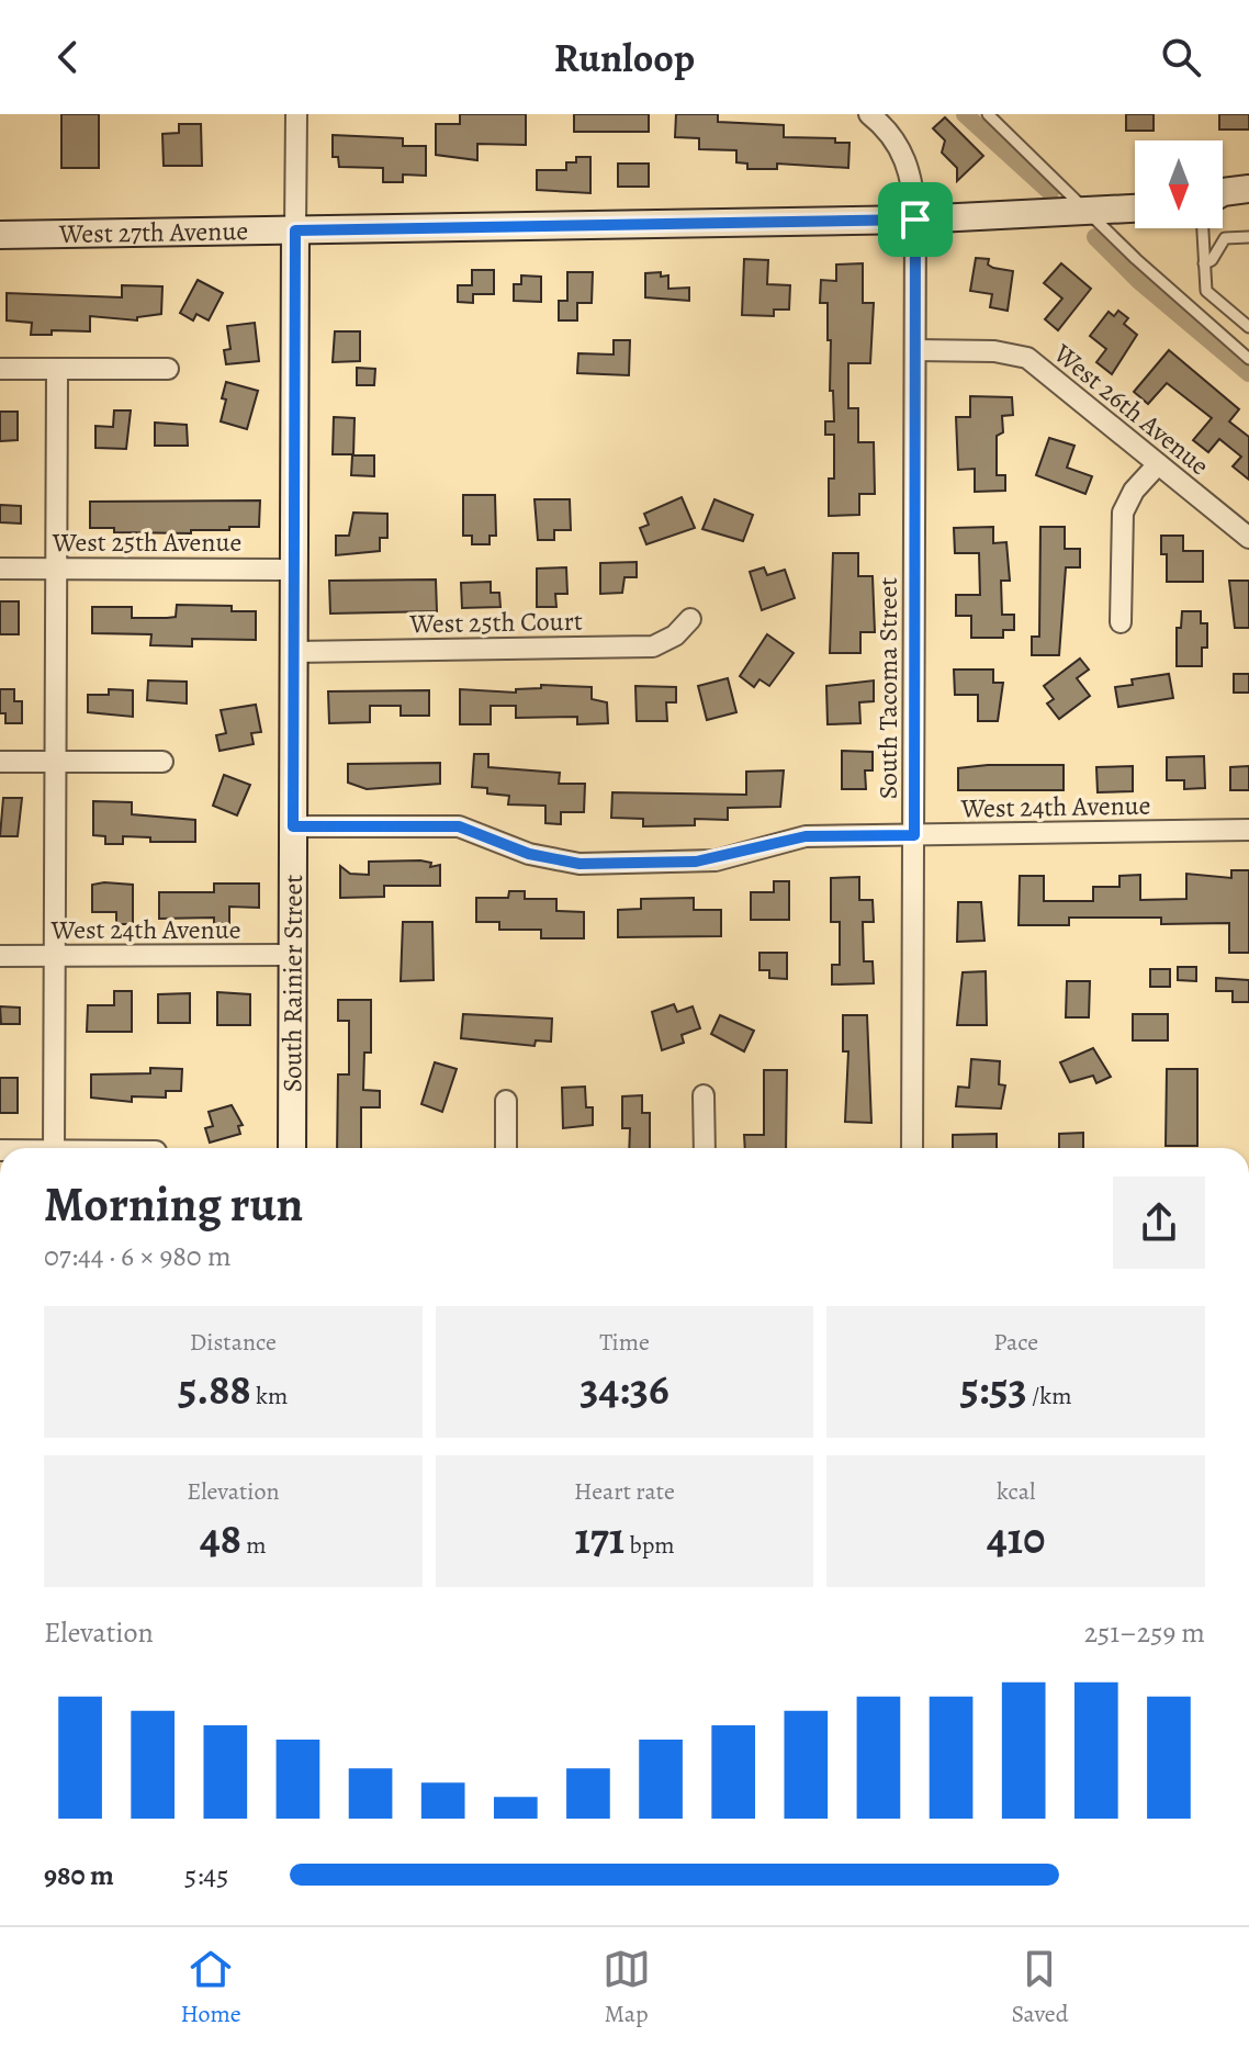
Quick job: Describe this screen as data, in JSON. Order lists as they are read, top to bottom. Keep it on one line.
{"streets":{"main road":["West 27th Avenue","South Rainier Street"],"street":["West 26th Avenue","West 25th Avenue","West 25th Court","South Tacoma Street","West 24th Avenue"]},"crossings":[["West 27th Avenue","South Tacoma Street"],["West 27th Avenue","South Rainier Street"],["West 26th Avenue","South Tacoma Street"],["West 25th Avenue","South Rainier Street"],["West 25th Court","South Rainier Street"],["South Tacoma Street","West 24th Avenue"],["West 24th Avenue","South Rainier Street"]],"north":"bottom","page":{"header":"Runloop","heading":["Morning run","07:44 · 6 × 980 m"],"stats":[["Distance","5.88 km"],["Time","34:36"],["Pace","5:53 /km"],["Elevation","48 m"],["Heart rate","171 bpm"],["kcal","410"]],"chart":["Elevation","251–259 m"],"list":[{"name":"980 m","note":"5:45"}],"tabs":["Home","Map","Saved"]}}
